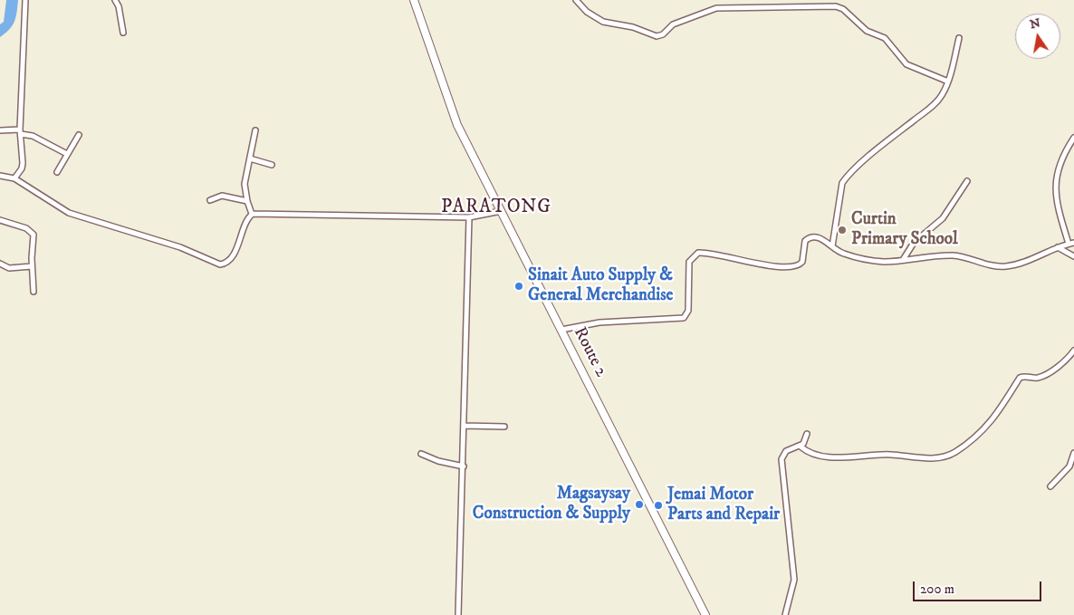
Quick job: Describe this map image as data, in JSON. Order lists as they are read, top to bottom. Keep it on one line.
{"streets":{"highway":["Route 2"]},"districts":["PARATONG"],"places":["Curtin Primary School","Sinait Auto Supply & General Merchandise","Magsaysay Construction & Supply","Jemai Motor Parts and Repair"],"scale_bar":"200 m","north":"top"}
